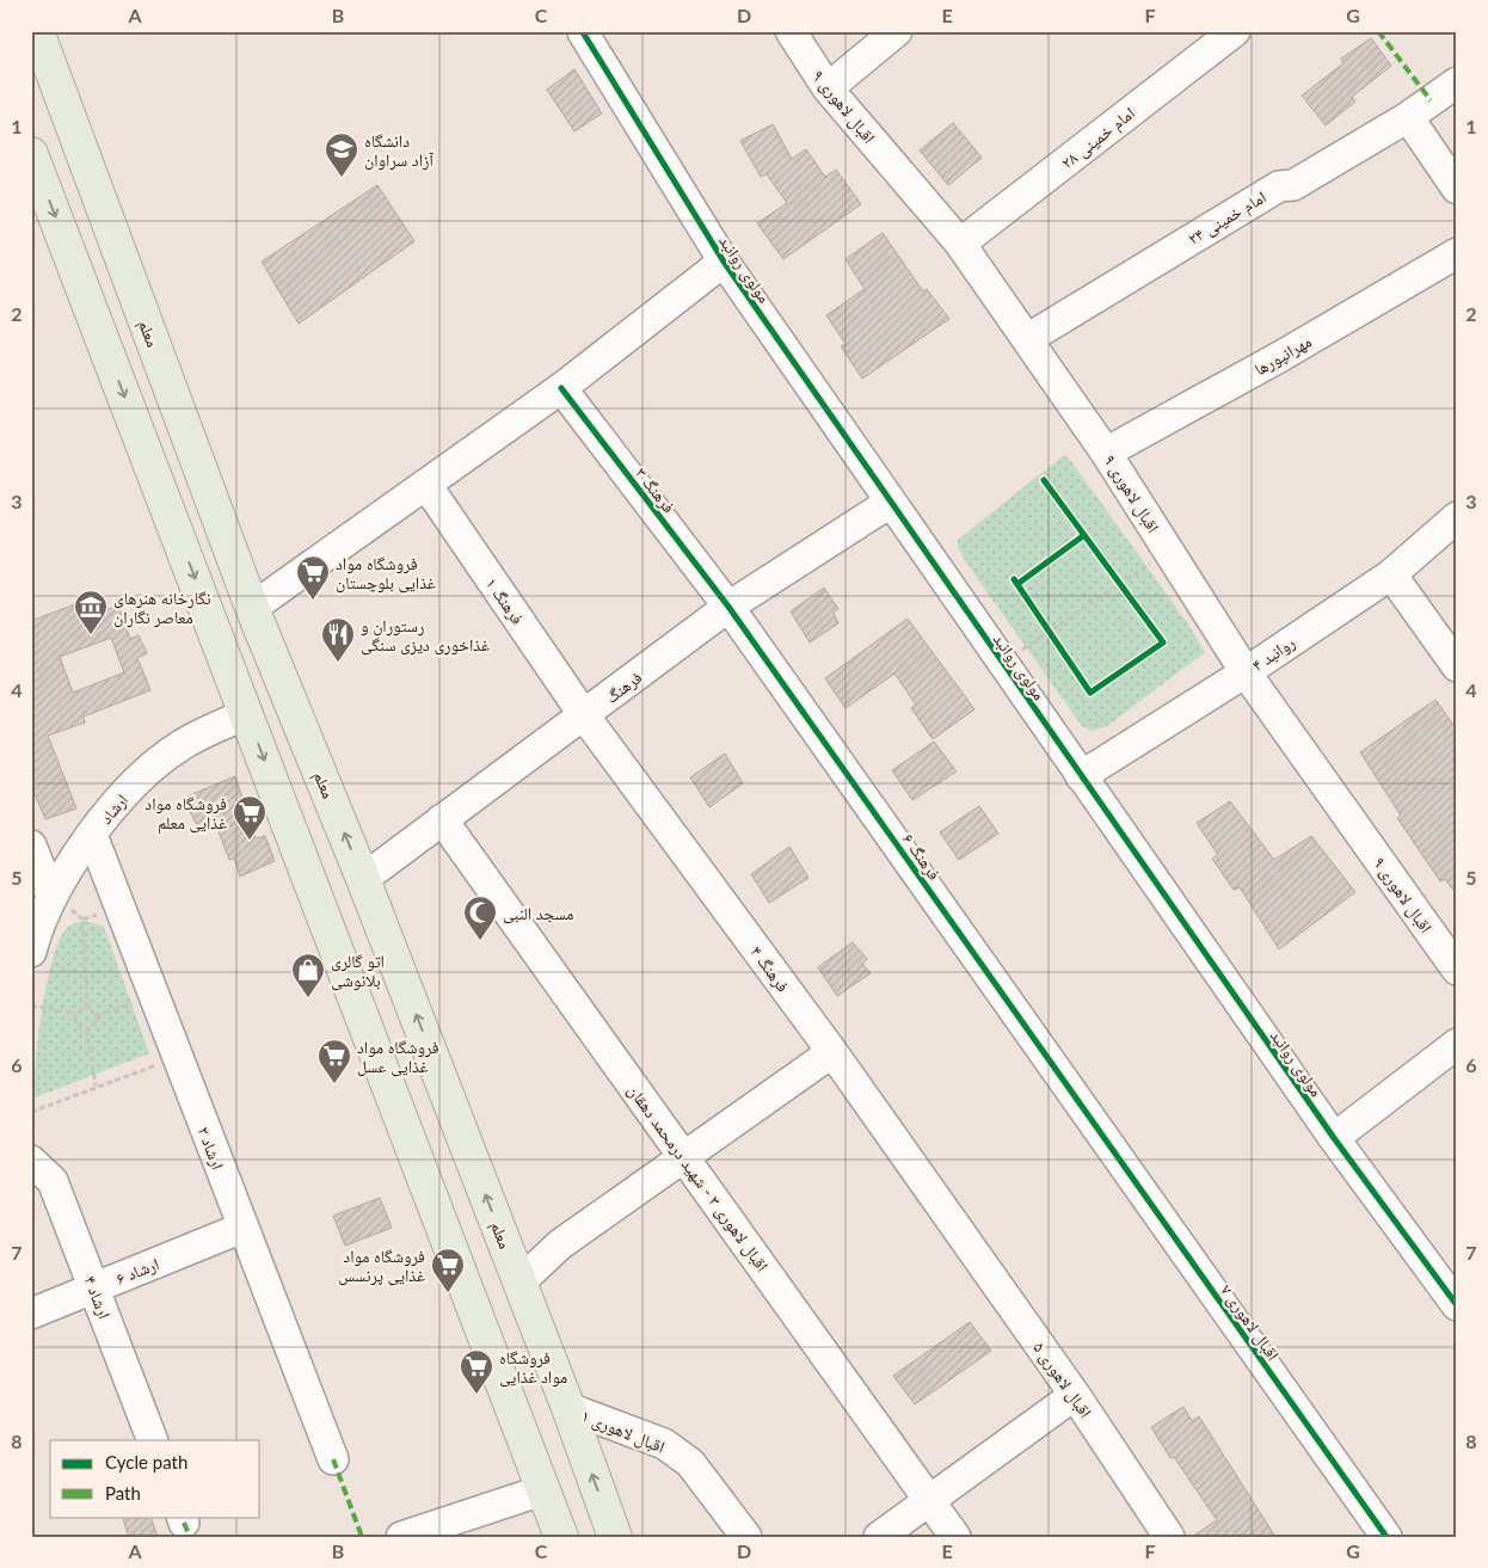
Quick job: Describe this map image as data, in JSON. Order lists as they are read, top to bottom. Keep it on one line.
{"streets":{"main road":["معلم"],"street":["اقبال لاهوری ۹","امام خمینی ۲۸","امام خمینی ۲۴","مولوی روانبد","مهرانپورها","فرهنگ ۳","فرهنگ ۱","روانبد ۴","فرهنگ","ارشاد","فرهنگ ۶","فرهنگ ۴","ارشاد ۲","اقبال لاهوری ۳ - شهید درمحمد دهقان","ارشاد ۶","ارشاد ۴","اقبال لاهوری ۷","اقبال لاهوری ۵","اقبال لاهوری ۱"]},"crossings":[["اقبال لاهوری ۹","امام خمینی ۲۸"],["اقبال لاهوری ۹","امام خمینی ۲۴"],["اقبال لاهوری ۹","مهرانپورها"],["اقبال لاهوری ۹","روانبد ۴"],["مولوی روانبد","روانبد ۴"],["مولوی روانبد","فرهنگ"],["معلم","فرهنگ"],["معلم","اقبال لاهوری ۱"],["فرهنگ ۳","فرهنگ"],["فرهنگ ۳","فرهنگ ۶"],["فرهنگ ۱","فرهنگ"],["فرهنگ ۱","فرهنگ ۴"],["فرهنگ","فرهنگ ۶"],["فرهنگ","فرهنگ ۴"],["فرهنگ","اقبال لاهوری ۳ - شهید درمحمد دهقان"],["ارشاد","ارشاد ۲"],["فرهنگ ۶","اقبال لاهوری ۷"],["فرهنگ ۴","اقبال لاهوری ۵"],["ارشاد ۲","ارشاد ۶"],["ارشاد ۶","ارشاد ۴"]],"places":{"school or university":["دانشگاه آزاد سراوان"],"supermarket":["فروشگاه مواد غذایی بلوچستان","فروشگاه مواد غذایی معلم","فروشگاه مواد غذایی عسل","فروشگاه مواد غذایی پرنسس","فروشگاه مواد غذایی"],"museum":["نگارخانه هنرهای معاصر نگاران"],"restaurant":["رستوران و غذاخوری دیزی سنگی"],"mosque":["مسجد النبی"],"shop":["اتو گالری بلانوشی"]},"legend":["Cycle path","Path"],"grid":{"columns":["A","B","C","D","E","F","G"],"rows":["1","2","3","4","5","6","7","8"]}}
